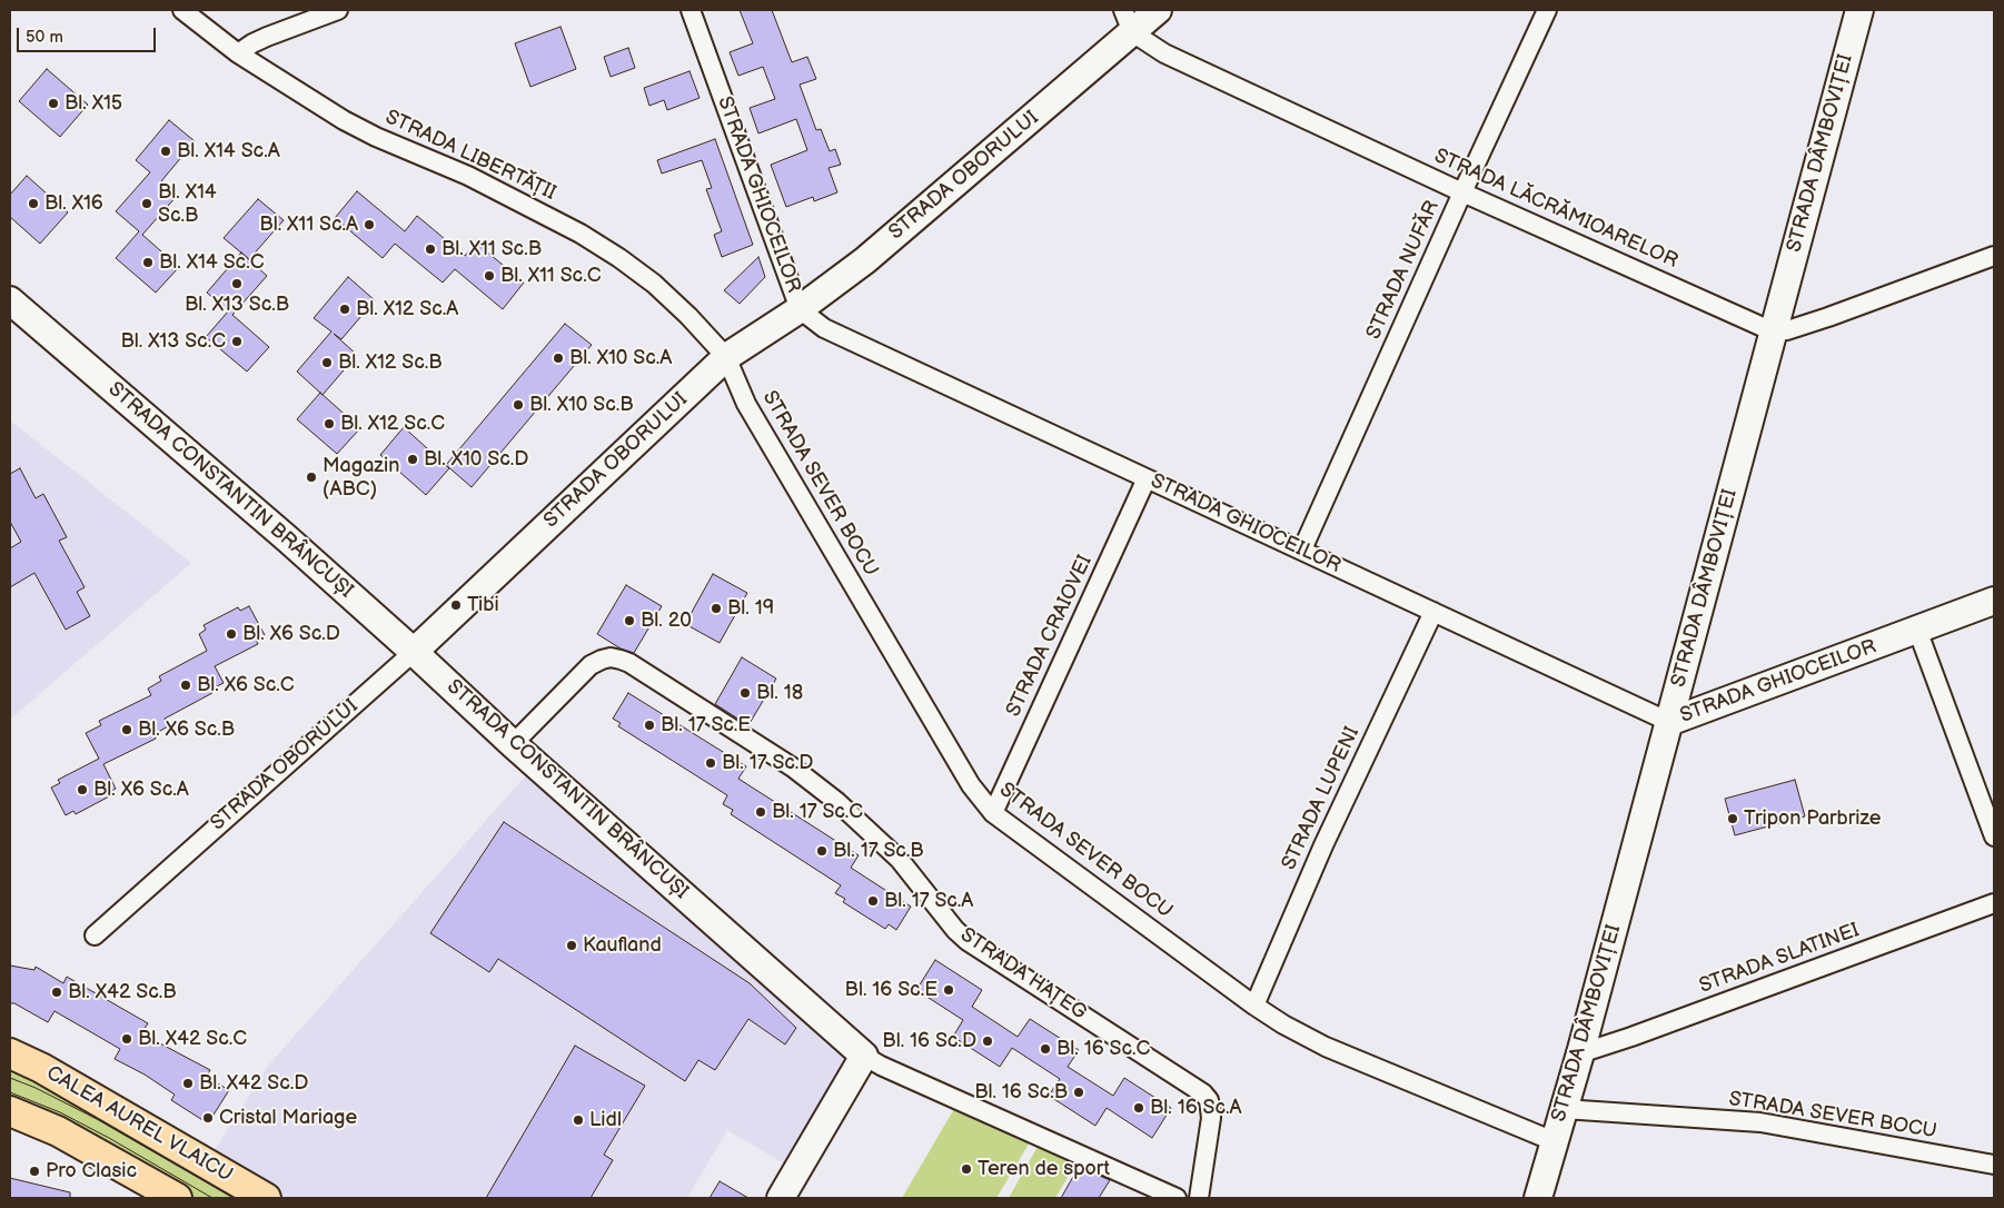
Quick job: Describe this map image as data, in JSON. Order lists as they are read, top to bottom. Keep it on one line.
{"streets":{"main road":["CALEA AUREL VLAICU"],"street":["STRADA DÂMBOVIȚEI","STRADA LIBERTĂȚII","STRADA OBORULUI","STRADA GHIOCEILOR","STRADA LĂCRĂMIOARELOR","STRADA NUFĂR","STRADA SEVER BOCU","STRADA CONSTANTIN BRÂNCUȘI","STRADA CRAIOVEI","STRADA LUPENI","STRADA SLATINEI","STRADA HAȚEG"]},"crossings":[["STRADA DÂMBOVIȚEI","STRADA GHIOCEILOR"],["STRADA DÂMBOVIȚEI","STRADA LĂCRĂMIOARELOR"],["STRADA DÂMBOVIȚEI","STRADA SEVER BOCU"],["STRADA DÂMBOVIȚEI","STRADA SLATINEI"],["STRADA LIBERTĂȚII","STRADA OBORULUI"],["STRADA LIBERTĂȚII","STRADA SEVER BOCU"],["STRADA OBORULUI","STRADA GHIOCEILOR"],["STRADA OBORULUI","STRADA LĂCRĂMIOARELOR"],["STRADA OBORULUI","STRADA SEVER BOCU"],["STRADA OBORULUI","STRADA CONSTANTIN BRÂNCUȘI"],["STRADA GHIOCEILOR","STRADA NUFĂR"],["STRADA GHIOCEILOR","STRADA CRAIOVEI"],["STRADA GHIOCEILOR","STRADA LUPENI"],["STRADA LĂCRĂMIOARELOR","STRADA NUFĂR"],["STRADA SEVER BOCU","STRADA CRAIOVEI"],["STRADA SEVER BOCU","STRADA LUPENI"],["STRADA CONSTANTIN BRÂNCUȘI","STRADA HAȚEG"]],"places":["Bl. X15","Bl. X14 Sc.A","Bl. X16","Bl. X14 Sc.B","Bl. X11 Sc.A","Bl. X11 Sc.B","Bl. X14 Sc.C","Bl. X11 Sc.C","Bl. X13 Sc.B","Bl. X12 Sc.A","Bl. X13 Sc.C","Bl. X10 Sc.A","Bl. X12 Sc.B","Bl. X10 Sc.B","Bl. X12 Sc.C","Bl. X10 Sc.D","Magazin (ABC)","Tibi","Bl. 19","Bl. 20","Bl. X6 Sc.D","Bl. X6 Sc.C","Bl. 18","Bl. 17 Sc.E","Bl. X6 Sc.B","Bl. 17 Sc.D","Bl. X6 Sc.A","Bl. 17 Sc.C","Tripon Parbrize","Bl. 17 Sc.B","Bl. 17 Sc.A","Kaufland","Bl. 16 Sc.E","Bl. X42 Sc.B","Bl. X42 Sc.C","Bl. 16 Sc.D","Bl. 16 Sc.C","Bl. X42 Sc.D","Bl. 16 Sc.B","Bl. 16 Sc.A","Cristal Mariage","Lidl","Teren de sport","Pro Clasic"],"scale_bar":"50 m"}
